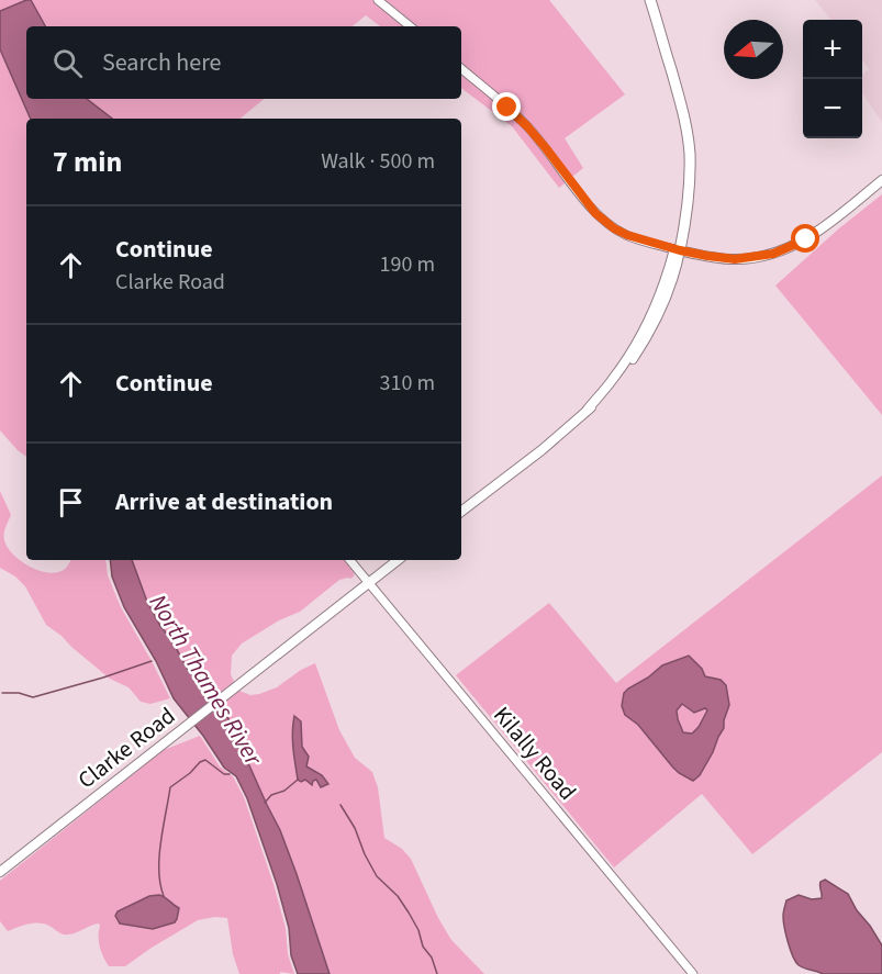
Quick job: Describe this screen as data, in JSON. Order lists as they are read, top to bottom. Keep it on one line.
{"streets":{"main road":["Clarke Road"],"street":["Kilally Road"]},"crossings":[["Clarke Road","Kilally Road"]],"water":["North Thames River"],"north":"left","page":{"map_buttons":["+","−"],"search":"Search here","heading":["7 min","Walk · 500 m"],"list":[["Continue","Clarke Road","190 m"],["Continue","310 m"],"Arrive at destination"]}}
